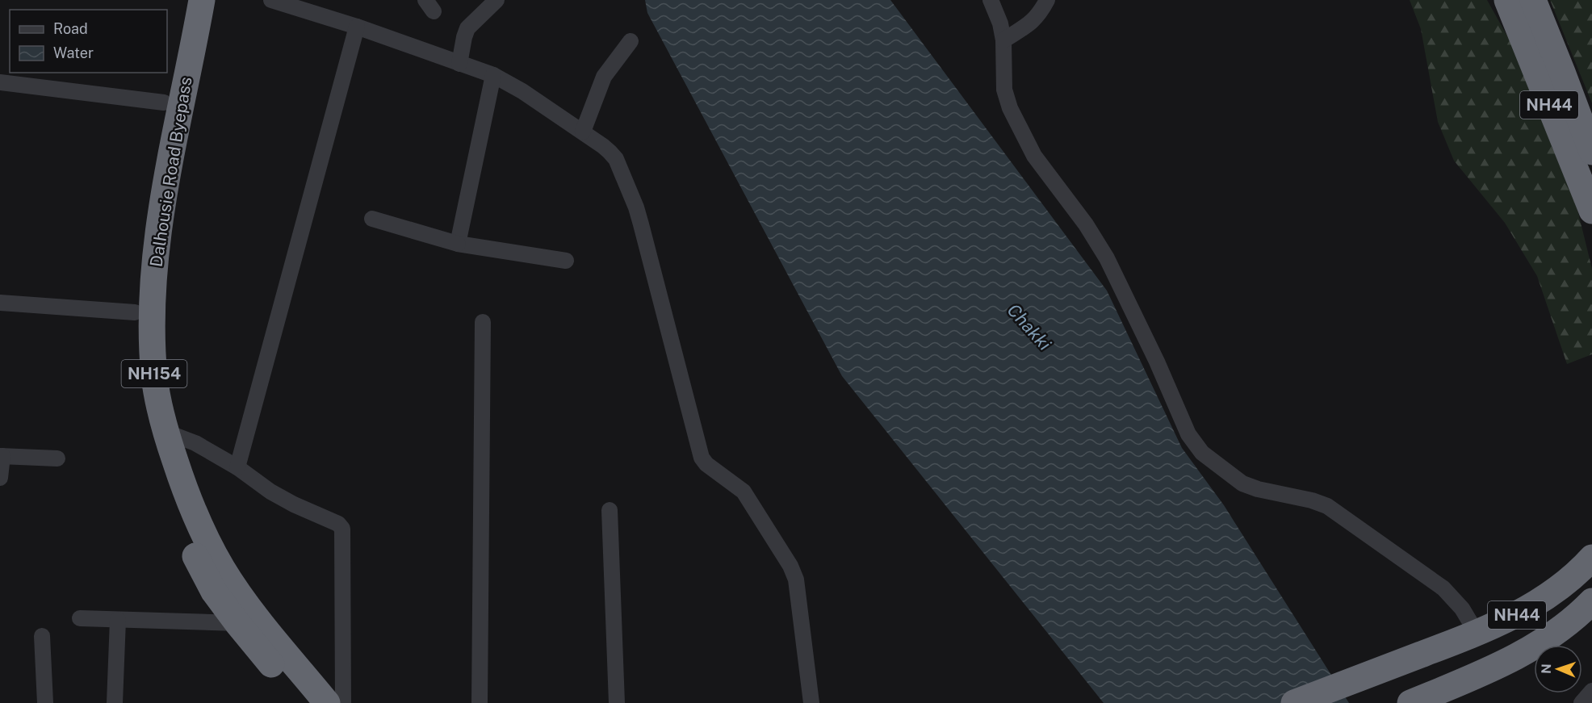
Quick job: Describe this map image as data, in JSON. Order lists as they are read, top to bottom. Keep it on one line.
{"streets":{"highway":["NH44","Dalhousie Road Byepass","NH154"]},"water":["Chakki"],"legend":["Road","Water"],"north":"left"}
